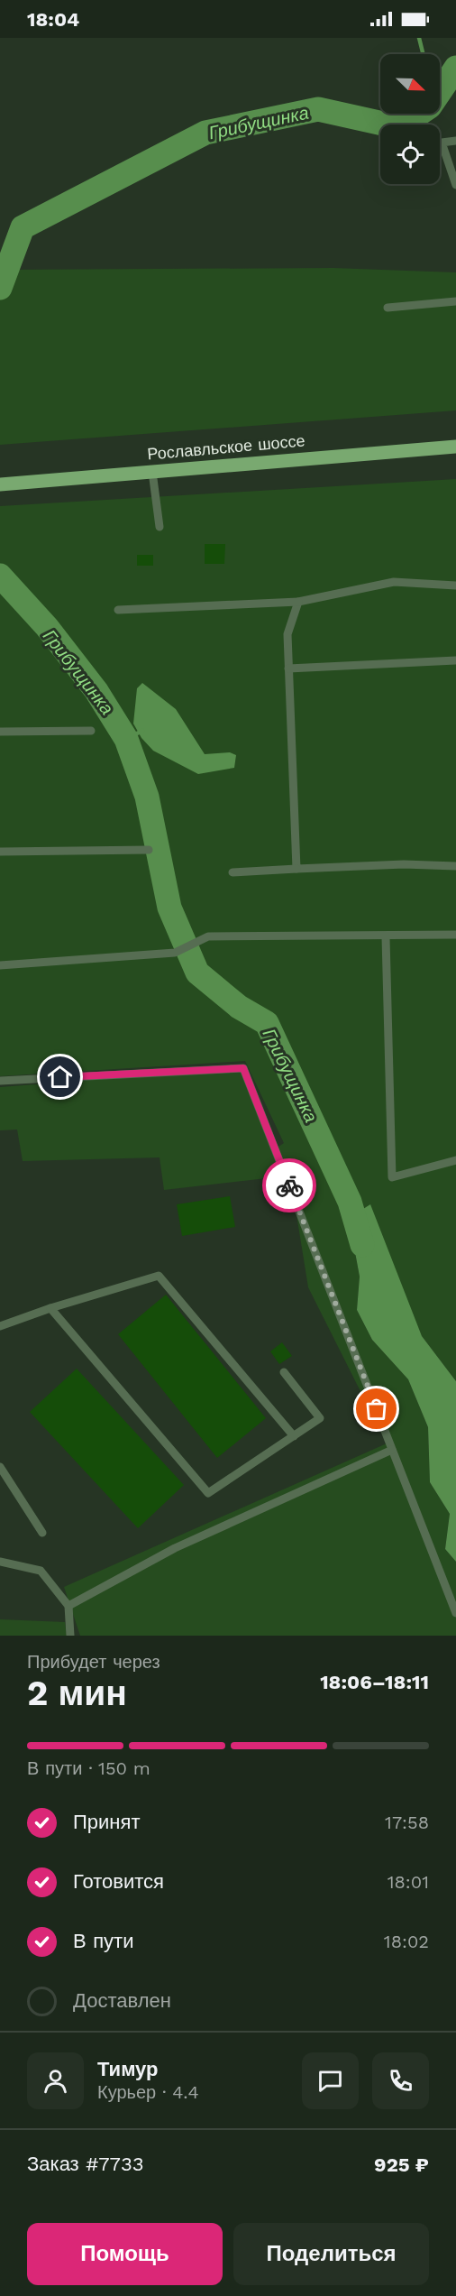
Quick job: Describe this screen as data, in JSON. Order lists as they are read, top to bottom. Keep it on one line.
{"streets":{"main road":["Рославльское шоссе"]},"water":["Грибущинка"],"north":"bottom right","page":{"status":"18:04","heading":["2 мин","Прибудет через","18:06–18:11"],"panel":["Тимур","Курьер · 4.4","Заказ #7733","925 ₽"],"bar":"В пути · 150 m","list":[["Принят","17:58"],["Готовится","18:01"],["В пути","18:02"],"Доставлен"],"buttons":["Помощь","Поделиться"]}}
